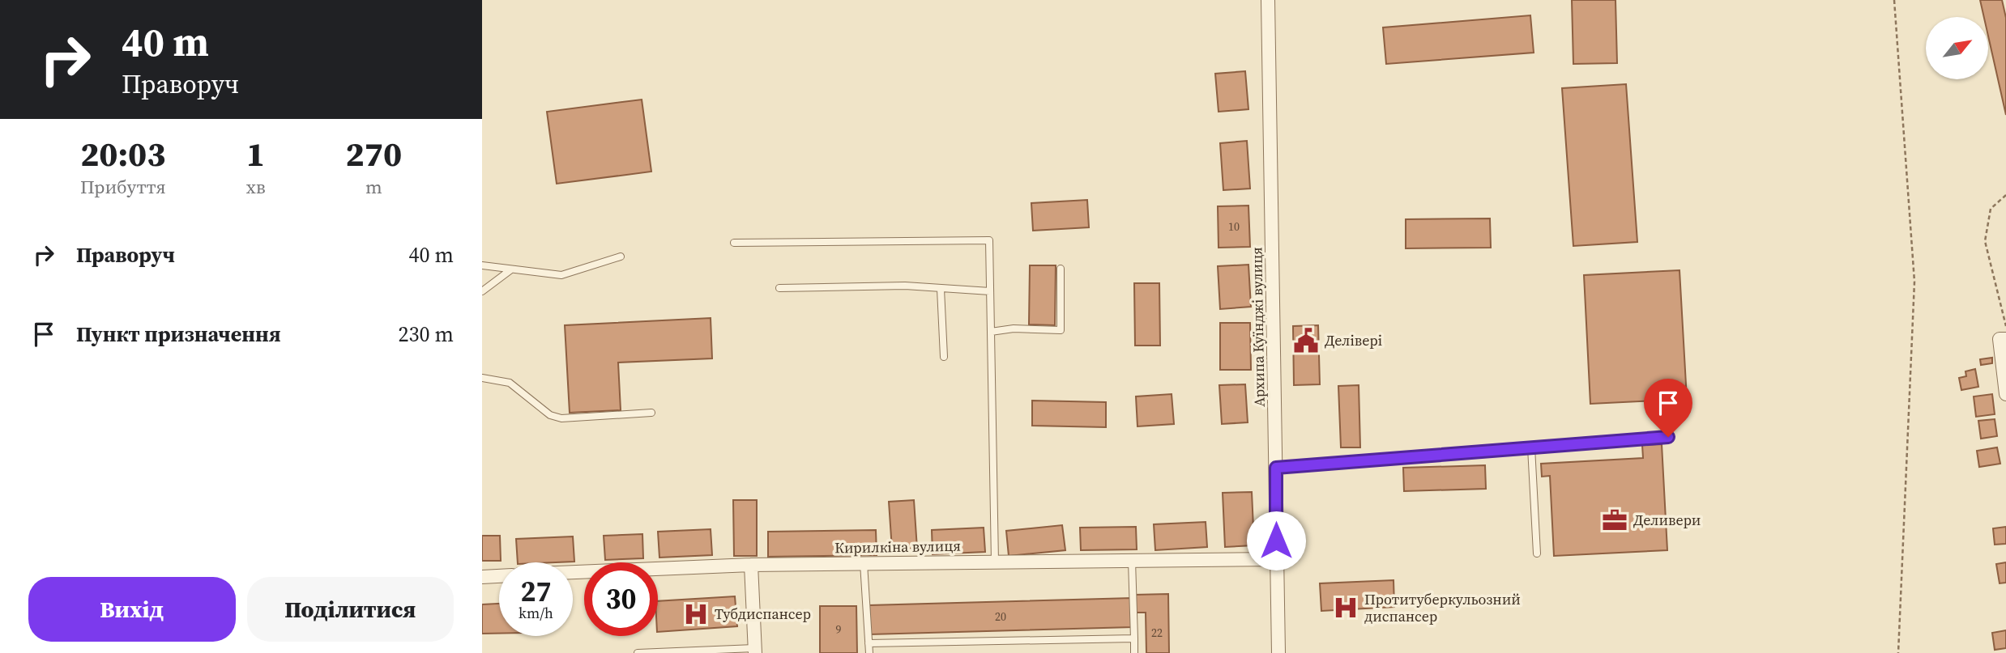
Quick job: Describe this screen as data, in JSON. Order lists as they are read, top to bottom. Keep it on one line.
{"streets":{"street":["Архипа Куїнджі вулиця","Кирилкіна вулиця"]},"crossings":[["Архипа Куїнджі вулиця","Кирилкіна вулиця"]],"places":{"public building":["Делівері"],"office":["Деливери"],"hospital":["Протитуберкульозний диспансер","Тубдиспансер"]},"house_numbers":["10","20","9","22"],"north":"top right","page":{"turn":["40 m","Праворуч"],"eta":["20:03","Прибуття","1","хв","270","m"],"list":[{"name":"Праворуч","value":"40 m"},{"name":"Пункт призначення","value":"230 m"}],"speed":"27 km/h","limit":"30","buttons":["Вихід","Поділитися"]}}
